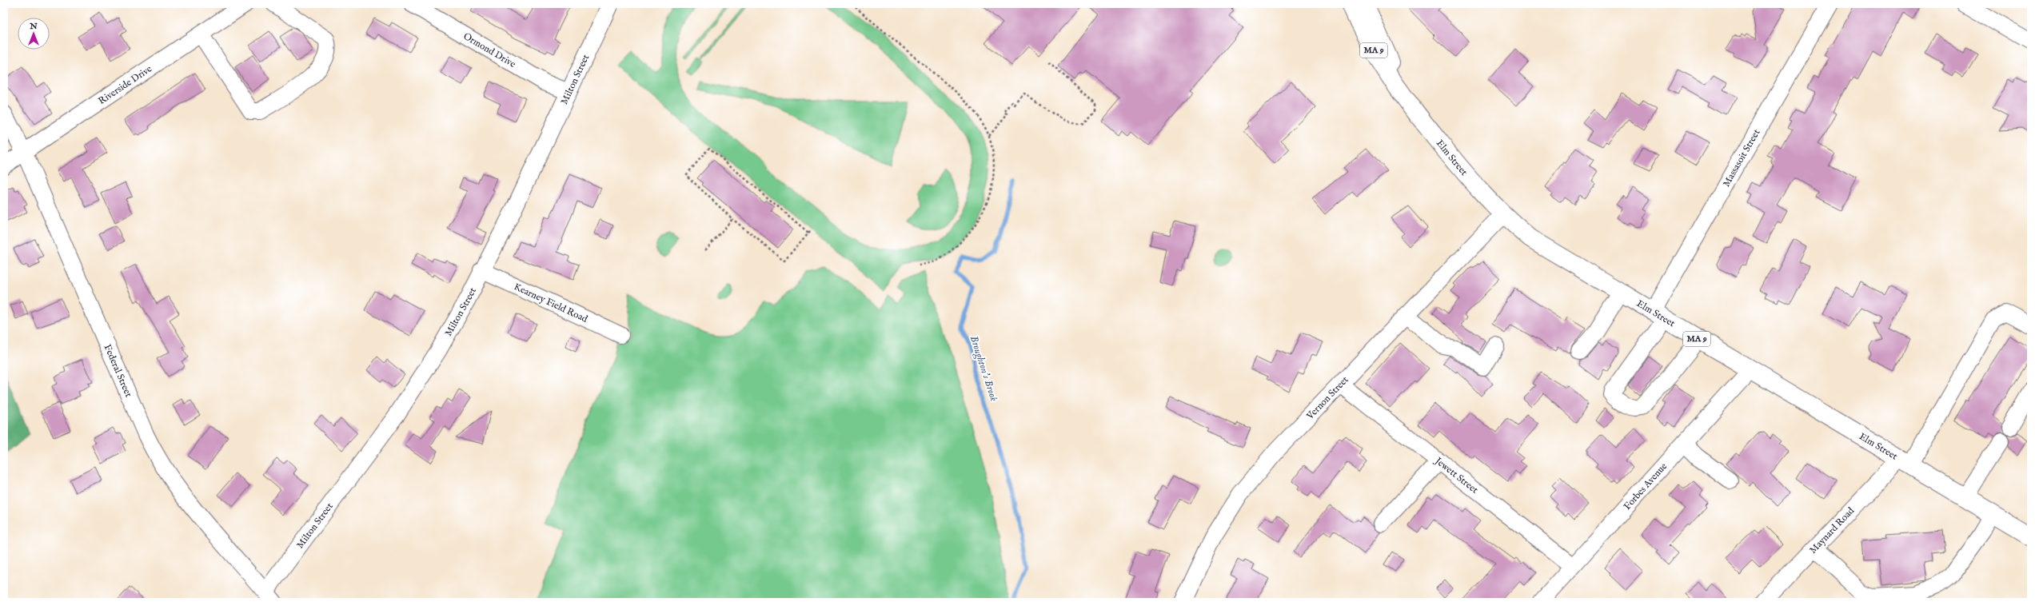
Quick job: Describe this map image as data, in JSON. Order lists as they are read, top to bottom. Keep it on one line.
{"streets":{"highway":["MA 9","Elm Street"],"street":["Ormond Drive","Milton Street","Riverside Drive","Massasoit Street","Kearney Field Road","Federal Street","Vernon Street","Jewett Street","Forbes Avenue","Maynard Road"]},"crossings":[["Ormond Drive","Milton Street"],["Milton Street","Kearney Field Road"],["Milton Street","Federal Street"],["Riverside Drive","Federal Street"],["Elm Street","Massasoit Street"],["Elm Street","Vernon Street"],["Elm Street","Forbes Avenue"],["Elm Street","Maynard Road"],["Vernon Street","Jewett Street"],["Jewett Street","Forbes Avenue"]],"water":["Broughton's Brook"],"north":"top"}
